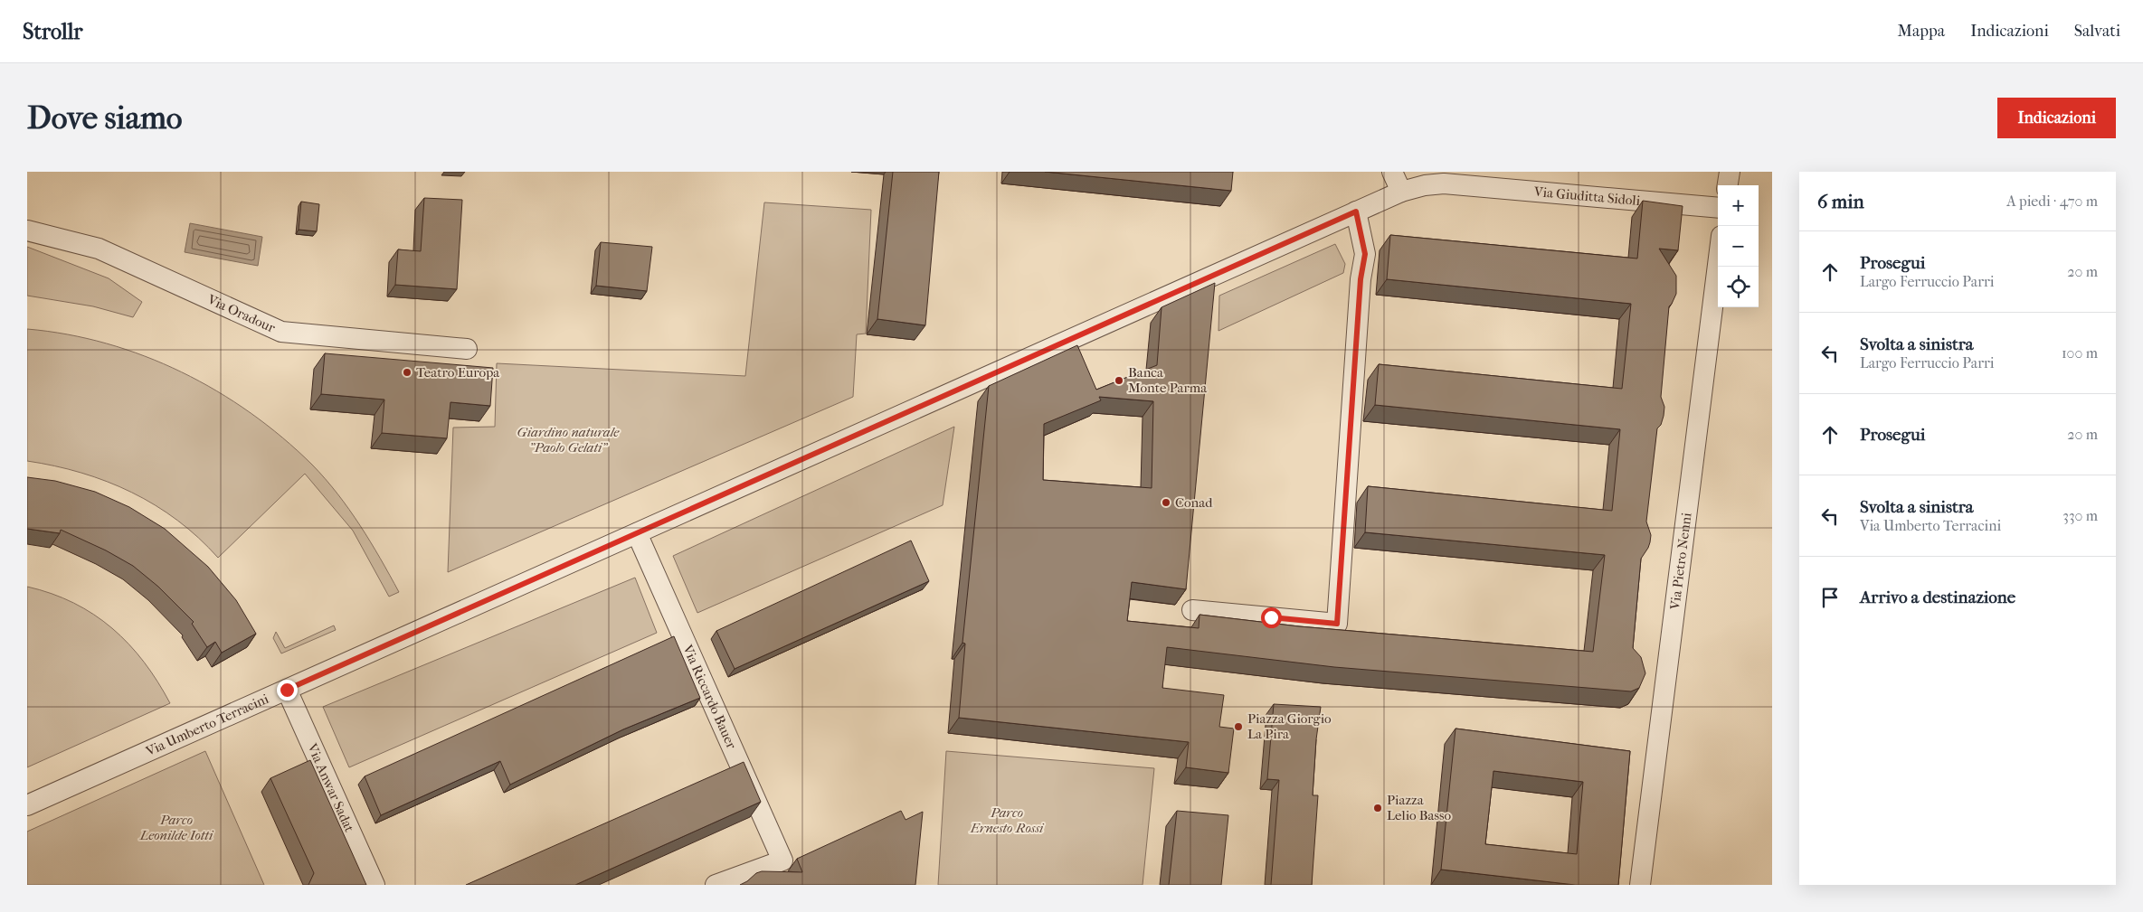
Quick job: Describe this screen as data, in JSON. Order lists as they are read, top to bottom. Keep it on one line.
{"streets":{"street":["Via Giuditta Sidoli","Via Oradour","Via Pietro Nenni","Via Riccardo Bauer","Via Umberto Terracini","Via Anwar Sadat"]},"crossings":[["Via Giuditta Sidoli","Via Umberto Terracini"],["Via Riccardo Bauer","Via Umberto Terracini"],["Via Umberto Terracini","Via Anwar Sadat"]],"parks":["Giardino naturale \"Paolo Gelati\"","Parco Ernesto Rossi","Parco Leonilde Iotti"],"places":["Teatro Europa","Banca Monte Parma","Conad","Piazza Giorgio La Pira","Piazza Lelio Basso"],"page":{"header":"Strollr","nav":["Mappa","Indicazioni","Salvati"],"buttons":"Indicazioni","title":"Dove siamo","heading":["6 min","A piedi · 470 m"],"map_buttons":["+","−"],"list":[["Prosegui","Largo Ferruccio Parri","20 m"],["Svolta a sinistra","Largo Ferruccio Parri","100 m"],["Prosegui","20 m"],["Svolta a sinistra","Via Umberto Terracini","330 m"],"Arrivo a destinazione"]}}
